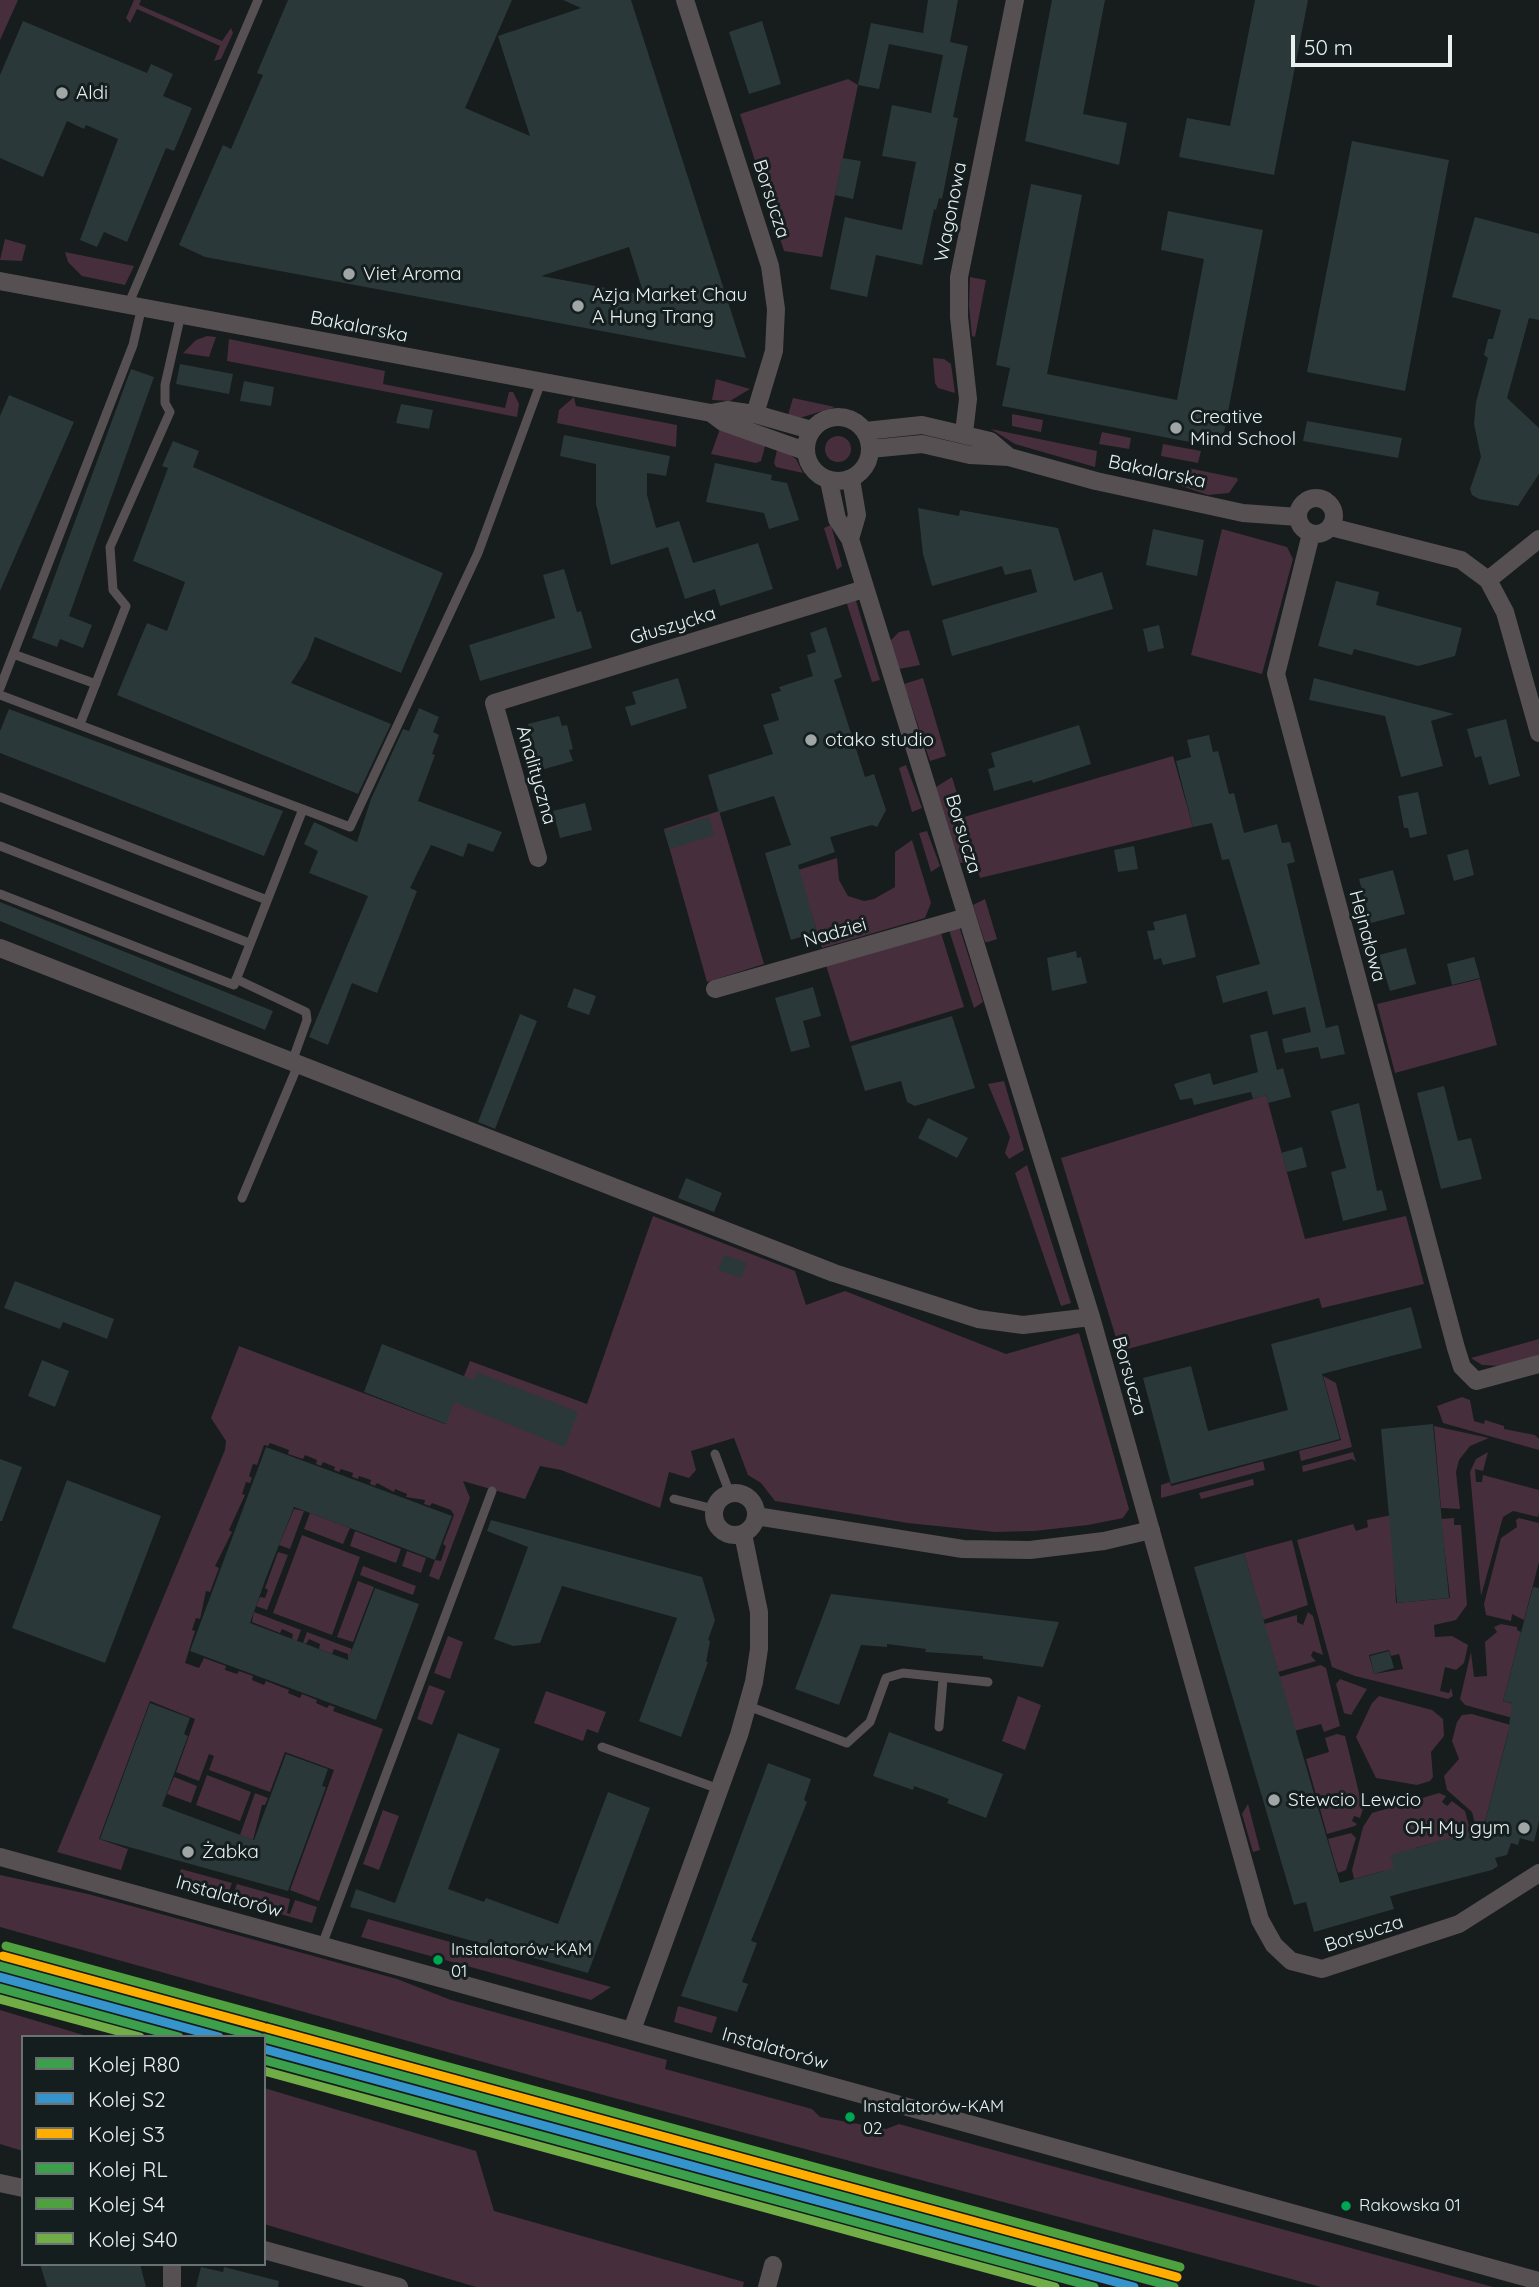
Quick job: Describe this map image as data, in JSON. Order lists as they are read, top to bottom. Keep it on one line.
{"streets":{"street":["Borsucza","Wagonowa","Bakalarska","Głuszycka","Analityczna","Nadziei","Hejnałowa","Instalatorów"]},"crossings":[["Borsucza","Bakalarska"],["Borsucza","Głuszycka"],["Borsucza","Nadziei"],["Wagonowa","Bakalarska"],["Bakalarska","Hejnałowa"],["Głuszycka","Analityczna"]],"places":["Aldi","Viet Aroma","Azja Market Chau A Hung Trang","Creative Mind School","otako studio","Stewcio Lewcio","OH My gym","Żabka","Instalatorów-KAM 01","Instalatorów-KAM 02","Rakowska 01"],"lines":["rail line S4","rail line S3","rail line R80","rail line S2","rail line RL","rail line S40"],"legend":["Kolej R80","Kolej S2","Kolej S3","Kolej RL","Kolej S4","Kolej S40"],"scale_bar":"50 m"}
